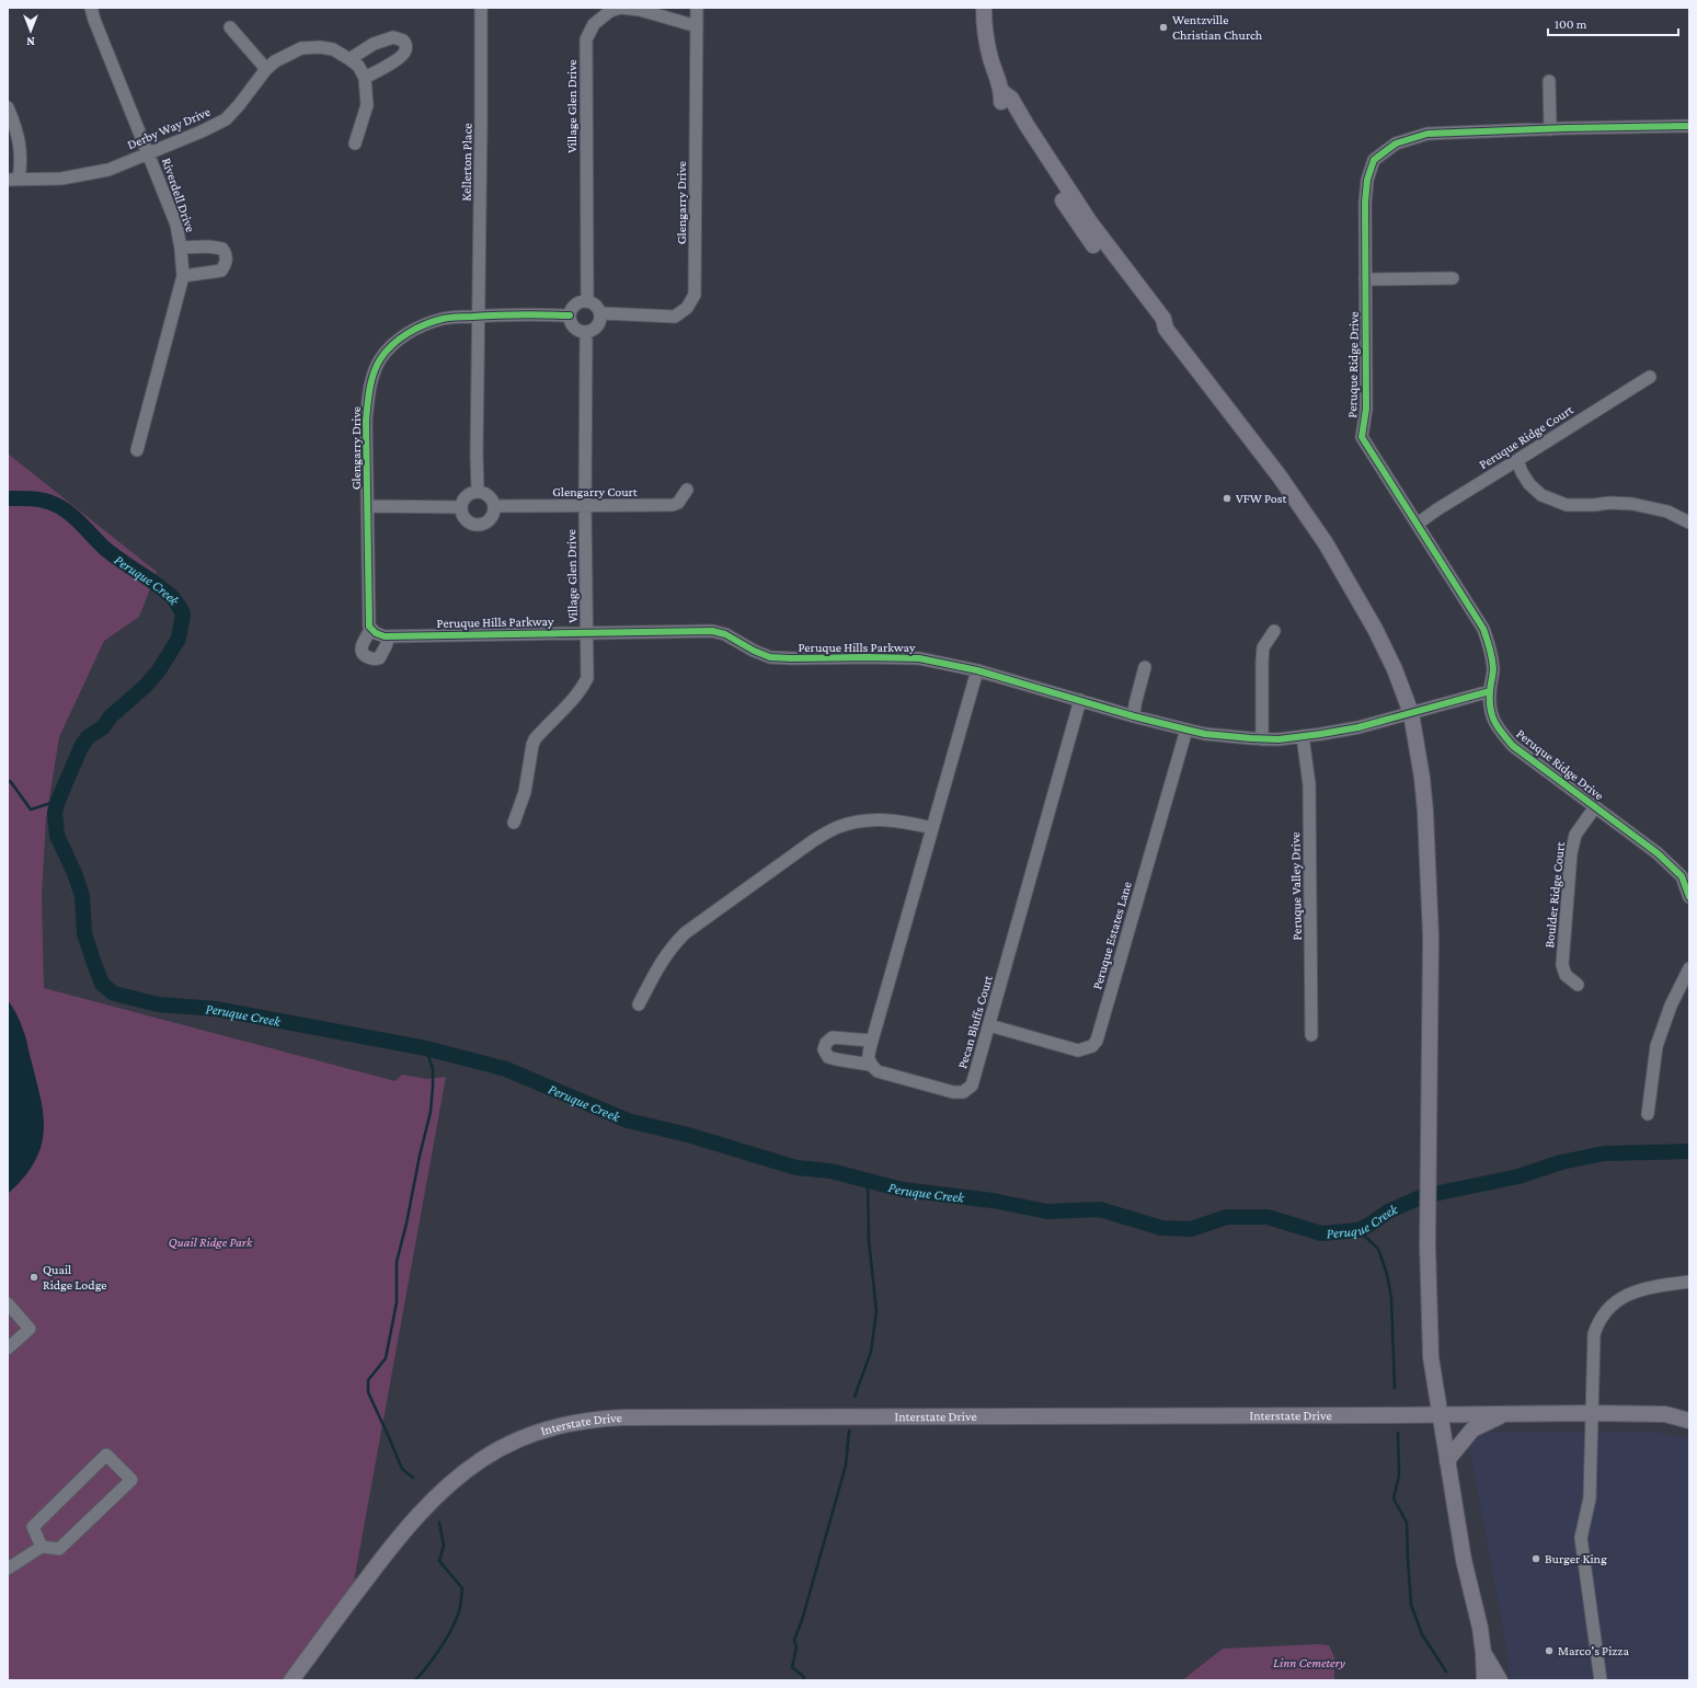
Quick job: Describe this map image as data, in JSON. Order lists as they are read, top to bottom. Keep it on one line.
{"streets":{"main road":["Interstate Drive"],"street":["Village Glen Drive","Derby Way Drive","Kellerton Place","Riverdell Drive","Glengarry Drive","Peruque Ridge Drive","Peruque Ridge Court","Glengarry Court","Peruque Hills Parkway","Peruque Valley Drive","Boulder Ridge Court","Peruque Estates Lane","Pecan Bluffs Court"]},"crossings":[["Village Glen Drive","Glengarry Drive"],["Village Glen Drive","Glengarry Court"],["Village Glen Drive","Peruque Hills Parkway"],["Derby Way Drive","Riverdell Drive"],["Kellerton Place","Glengarry Drive"],["Glengarry Drive","Peruque Hills Parkway"],["Peruque Ridge Drive","Peruque Ridge Court"],["Peruque Ridge Drive","Peruque Hills Parkway"],["Peruque Ridge Drive","Boulder Ridge Court"],["Peruque Hills Parkway","Peruque Valley Drive"],["Peruque Hills Parkway","Peruque Estates Lane"],["Peruque Hills Parkway","Pecan Bluffs Court"],["Peruque Estates Lane","Pecan Bluffs Court"]],"water":["Peruque Creek"],"parks":["Quail Ridge Park","Linn Cemetery"],"places":["Wentzville Christian Church","VFW Post","Quail Ridge Lodge","Burger King","Marco's Pizza"],"scale_bar":"100 m","north":"bottom"}
